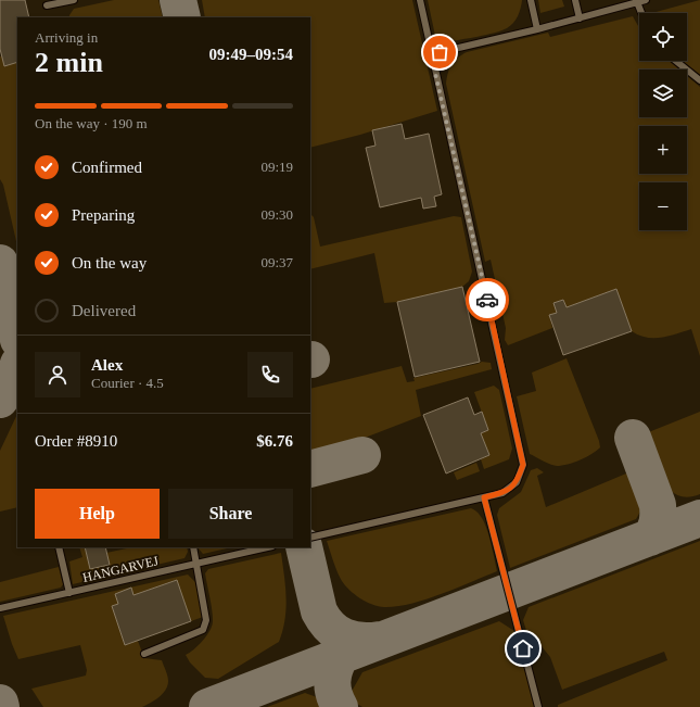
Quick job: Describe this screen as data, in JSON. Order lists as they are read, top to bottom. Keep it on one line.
{"streets":{"lane":["HANGARVEJ"]},"page":{"map_buttons":["+","−"],"heading":["2 min","Arriving in","09:49–09:54"],"panel":["Alex","Courier · 4.5","Order #8910","$6.76"],"bar":"On the way · 190 m","list":[["Confirmed","09:19"],["Preparing","09:30"],["On the way","09:37"],"Delivered"],"buttons":["Help","Share"]}}
